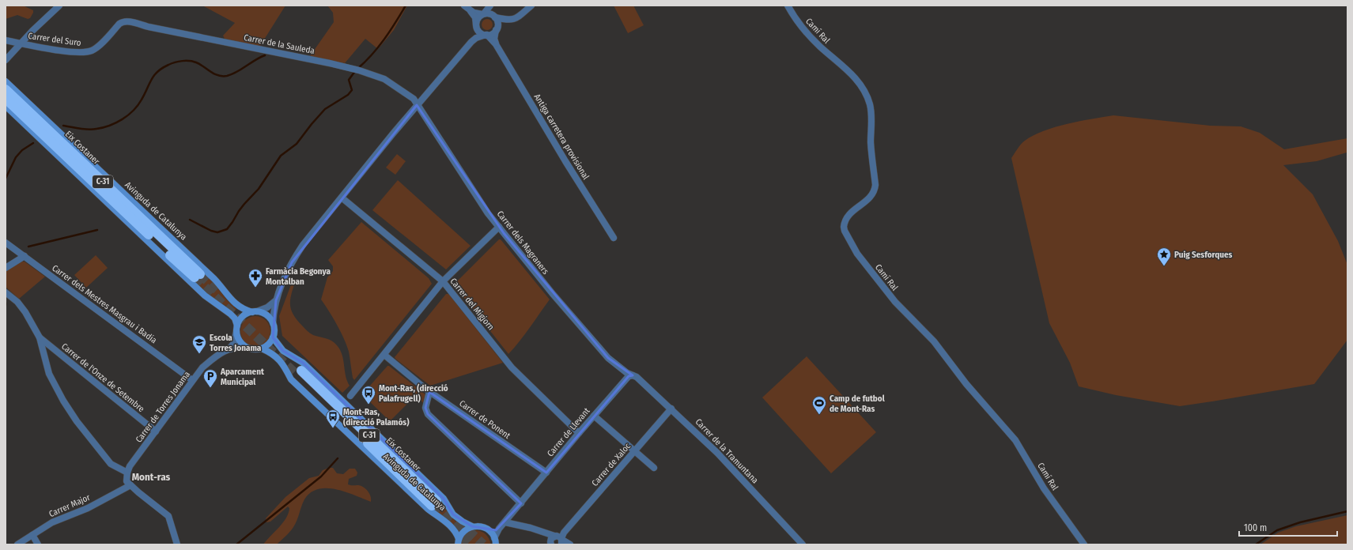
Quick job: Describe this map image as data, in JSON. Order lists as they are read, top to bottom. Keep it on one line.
{"streets":{"highway":["Eix Costaner","C-31"],"main road":["Avinguda de Catalunya"],"street":["Camí Ral","Carrer del Suro","Carrer de la Sauleda","Antiga carretera provisional","Carrer dels Magraners","Carrer dels Mestres Masgrau i Badia","Carrer del Migjorn","Carrer de l'Onze de Setembre","Carrer de Torres Jonama","Carrer de Ponent","Carrer de Llevant","Carrer de la Tramuntana","Carrer de Xaloc","Carrer Major"]},"crossings":[["Carrer del Suro","Carrer de la Sauleda"],["Carrer de la Sauleda","Carrer dels Magraners"],["Carrer dels Magraners","Carrer de Llevant"],["Carrer dels Magraners","Carrer de la Tramuntana"],["Carrer dels Mestres Masgrau i Badia","Carrer de Torres Jonama"],["Carrer del Migjorn","Carrer de Llevant"],["Carrer de l'Onze de Setembre","Carrer de Torres Jonama"],["Carrer de Ponent","Carrer de Llevant"],["Carrer de Llevant","Carrer de la Tramuntana"],["Carrer de la Tramuntana","Carrer de Xaloc"]],"districts":["Mont-ras"],"places":{"place":["Puig Sesforques"],"pharmacy":["Farmàcia Begonya Montalban"],"school or university":["Escola Torres Jonama"],"parking":["Aparcament Municipal"],"bus stop":["Mont-Ras, (direcció Palafrugell)","Mont-Ras, (direcció Palamós)"],"sports":["Camp de futbol de Mont-Ras"]},"scale_bar":"100 m"}
